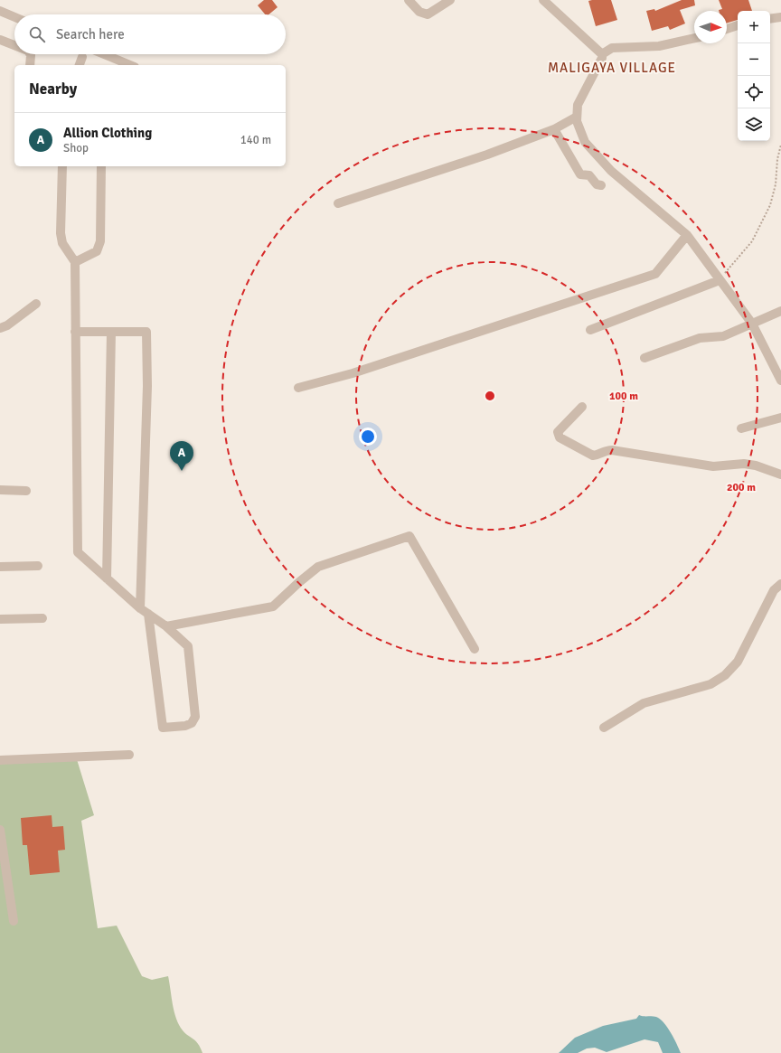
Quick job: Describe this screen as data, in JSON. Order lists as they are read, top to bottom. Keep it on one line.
{"districts":["MALIGAYA VILLAGE"],"north":"right","page":{"map_buttons":["+","−"],"search":"Search here","heading":"Nearby","list":[{"mark":"A","name":"Allion Clothing","note":"Shop","value":"140 m"}],"pins":"A"},"rings":["100 m","200 m"]}
